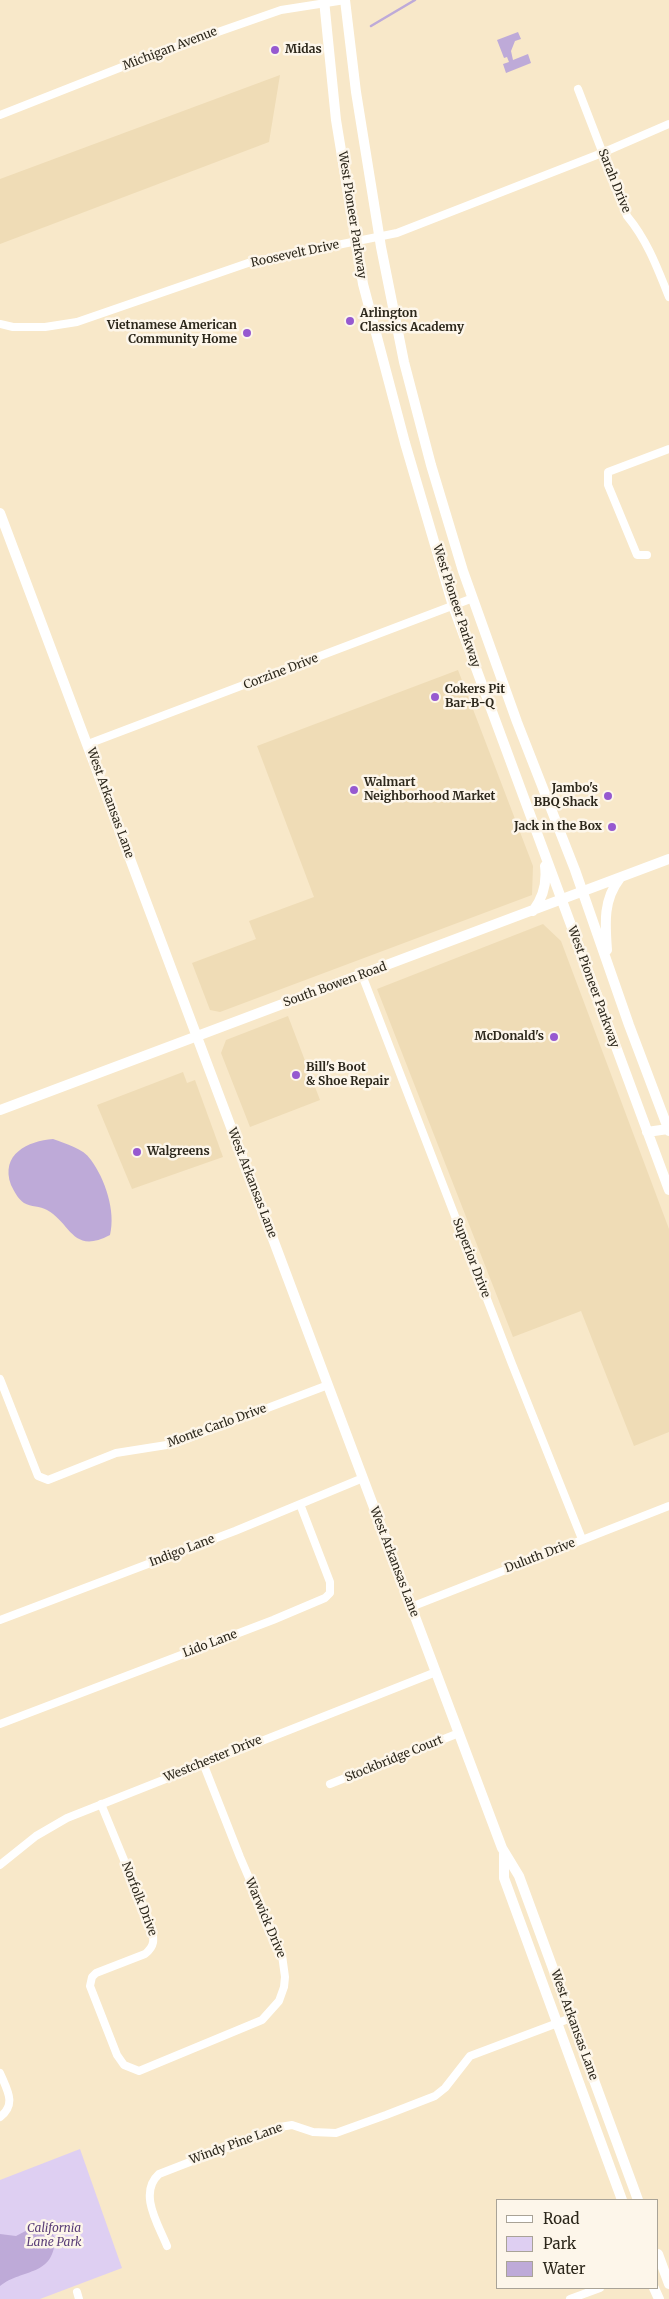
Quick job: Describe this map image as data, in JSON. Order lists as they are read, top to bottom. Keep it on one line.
{"streets":{"main road":["West Pioneer Parkway","West Arkansas Lane","South Bowen Road"],"street":["Michigan Avenue","Sarah Drive","Roosevelt Drive","Corzine Drive","Superior Drive","Monte Carlo Drive","Indigo Lane","Duluth Drive","Lido Lane","Westchester Drive","Stockbridge Court","Norfolk Drive","Warwick Drive","Windy Pine Lane"]},"crossings":[["Michigan Avenue","West Pioneer Parkway"],["Sarah Drive","Roosevelt Drive"],["West Pioneer Parkway","Roosevelt Drive"],["West Pioneer Parkway","Corzine Drive"],["West Pioneer Parkway","South Bowen Road"],["Corzine Drive","West Arkansas Lane"],["West Arkansas Lane","South Bowen Road"],["West Arkansas Lane","Monte Carlo Drive"],["West Arkansas Lane","Indigo Lane"],["West Arkansas Lane","Duluth Drive"],["West Arkansas Lane","Westchester Drive"],["West Arkansas Lane","Stockbridge Court"],["West Arkansas Lane","Windy Pine Lane"],["South Bowen Road","Superior Drive"],["Superior Drive","Duluth Drive"],["Indigo Lane","Lido Lane"],["Westchester Drive","Norfolk Drive"],["Westchester Drive","Warwick Drive"],["Norfolk Drive","Warwick Drive"]],"parks":["California Lane Park"],"places":["Midas","Arlington Classics Academy","Vietnamese American Community Home","Cokers Pit Bar-B-Q","Walmart Neighborhood Market","Jambo's BBQ Shack","Jack in the Box","McDonald's","Bill's Boot & Shoe Repair","Walgreens"],"legend":["Road","Park","Water"]}
